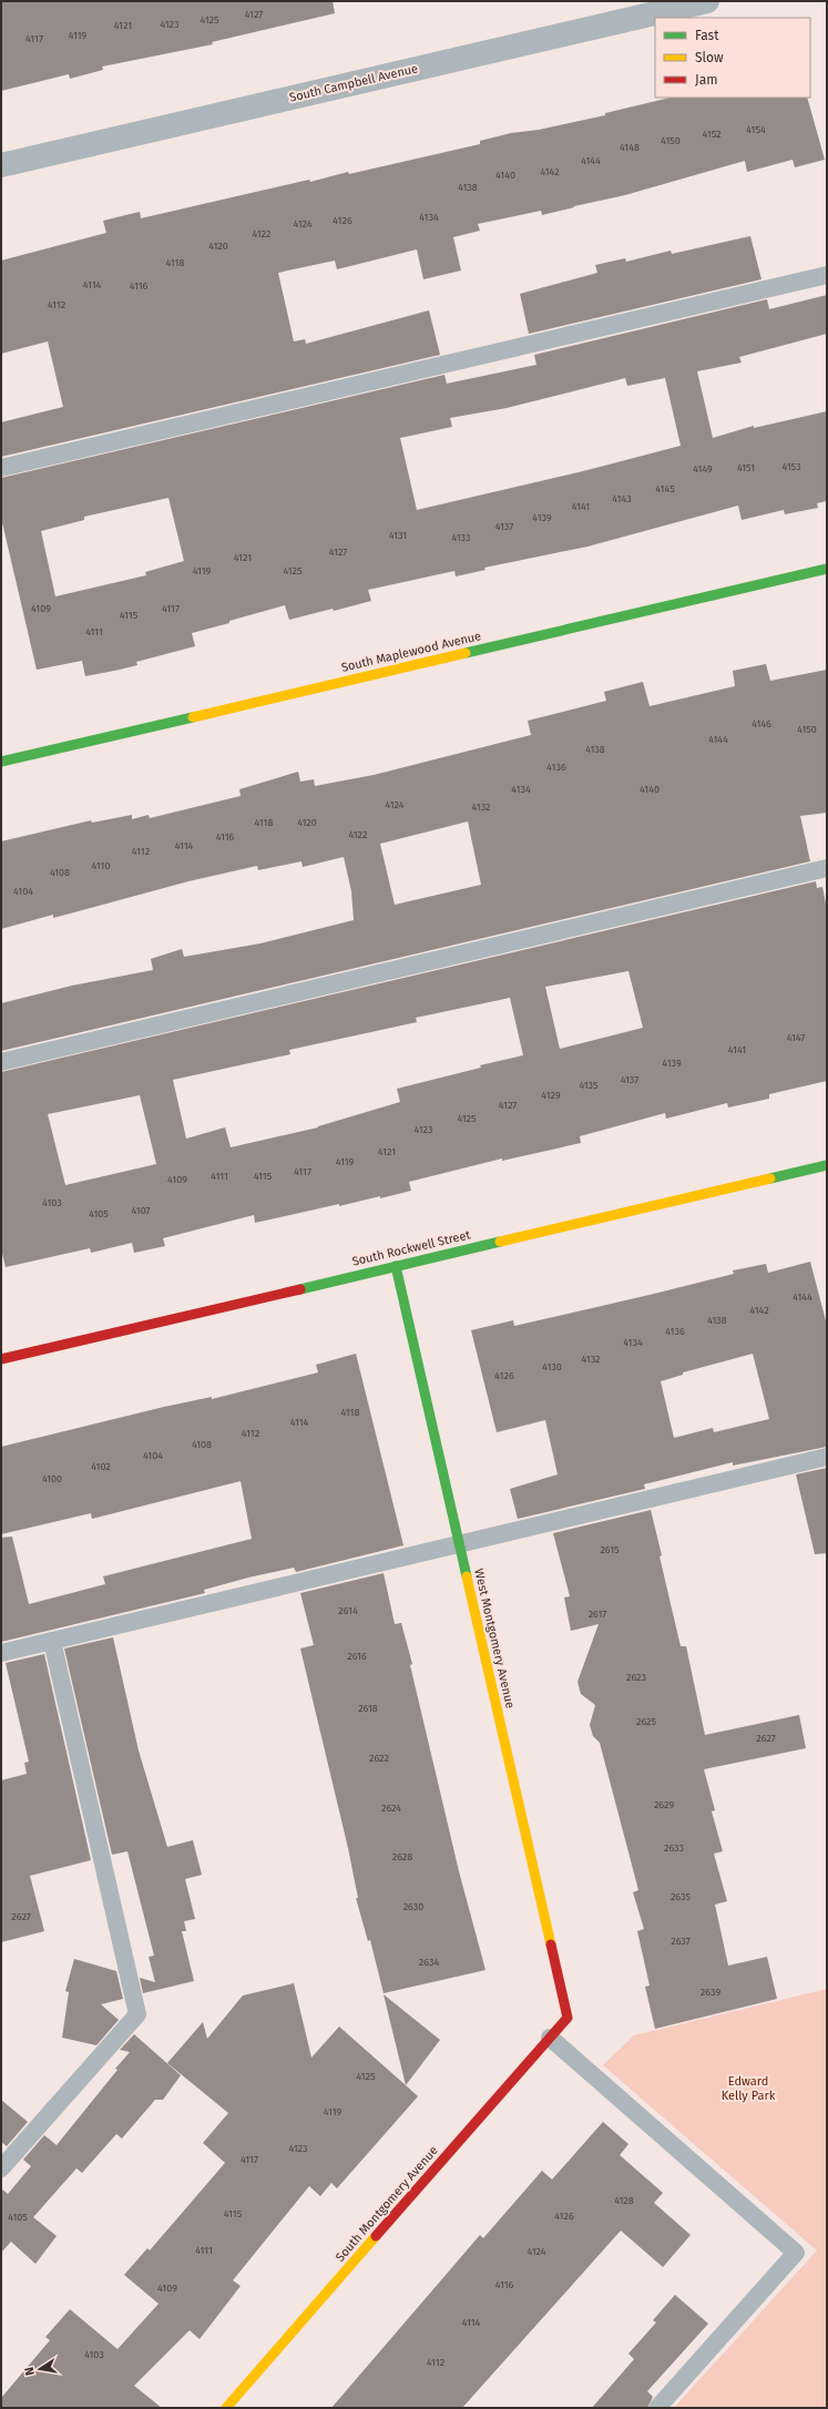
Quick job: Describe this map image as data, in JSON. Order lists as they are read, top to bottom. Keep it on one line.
{"streets":{"street":["South Campbell Avenue","South Maplewood Avenue","South Rockwell Street","West Montgomery Avenue","South Montgomery Avenue"]},"crossings":[["South Rockwell Street","West Montgomery Avenue"],["West Montgomery Avenue","South Montgomery Avenue"]],"parks":["Edward Kelly Park"],"house_numbers":["4127","4125","4123","4121","4119","4117","4154","4152","4150","4148","4144","4142","4140","4138","4134","4126","4124","4122","4120","4118","4114","4116","4112","4153","4151","4149","4145","4143","4141","4139","4137","4131","4133","4127","4121","4119","4125","4109","4117","4115","4111","4146","4150","4144","4138","4136","4134","4140","4124","4132","4118","4120","4122","4116","4114","4112","4110","4108","4104","4147","4141","4139","4137","4135","4129","4127","4125","4123","4121","4119","4117","4111","4115","4109","4103","4107","4105","4144","4142","4138","4136","4134","4132","4130","4126","4118","4114","4112","4108","4104","4102","4100","2615","2614","2617","2616","2623","2618","2625","2627","2622","2629","2624","2633","2628","2635","2630","2627","2637","2634","2639","4125","4119","4123","4117","4128","4115","4126","4105","4111","4124","4116","4109","4114","4103","4112"],"legend":["Fast","Slow","Jam"],"north":"left"}
